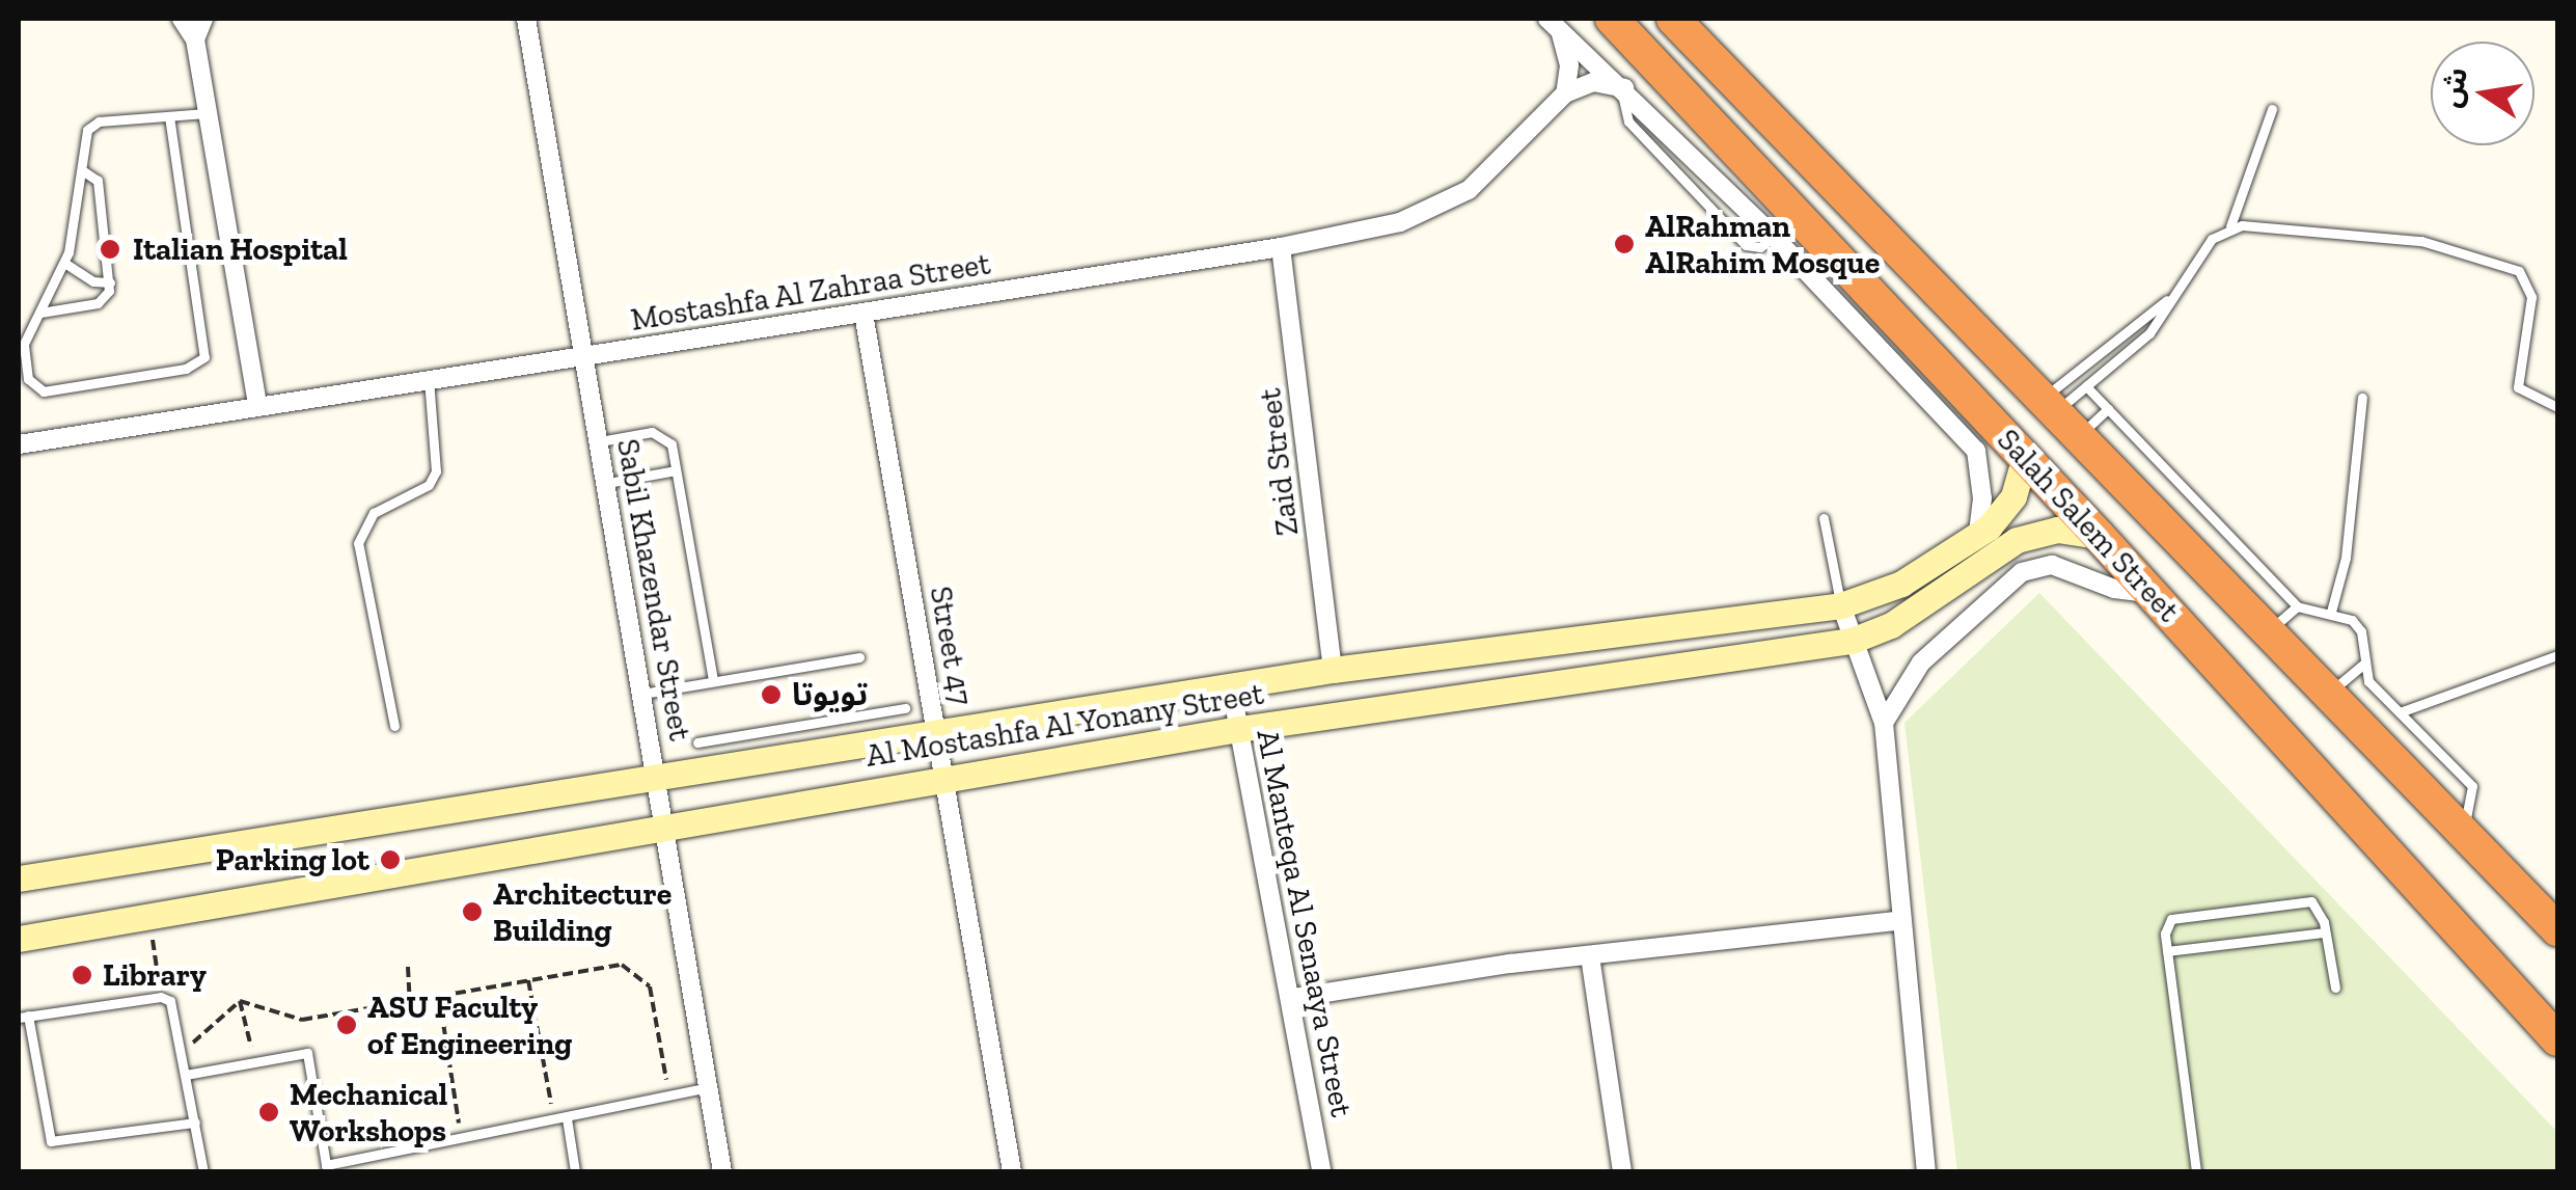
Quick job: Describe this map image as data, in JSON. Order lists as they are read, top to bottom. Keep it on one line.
{"streets":{"highway":["Salah Salem Street"],"street":["Mostashfa Al Zahraa Street","Zaid Street","Sabil Khazendar Street","Street 47","Al Mostashfa Al Yonany Street","Al Manteqa Al Senaaya Street"]},"crossings":[["Mostashfa Al Zahraa Street","Zaid Street"],["Mostashfa Al Zahraa Street","Sabil Khazendar Street"],["Mostashfa Al Zahraa Street","Street 47"],["Zaid Street","Al Mostashfa Al Yonany Street"],["Salah Salem Street","Al Mostashfa Al Yonany Street"],["Sabil Khazendar Street","Al Mostashfa Al Yonany Street"],["Street 47","Al Mostashfa Al Yonany Street"],["Al Mostashfa Al Yonany Street","Al Manteqa Al Senaaya Street"]],"places":["AlRahman AlRahim Mosque","Italian Hospital","تويوتا","Parking lot","Architecture Building","Library","ASU Faculty of Engineering","Mechanical Workshops"],"north":"left"}
